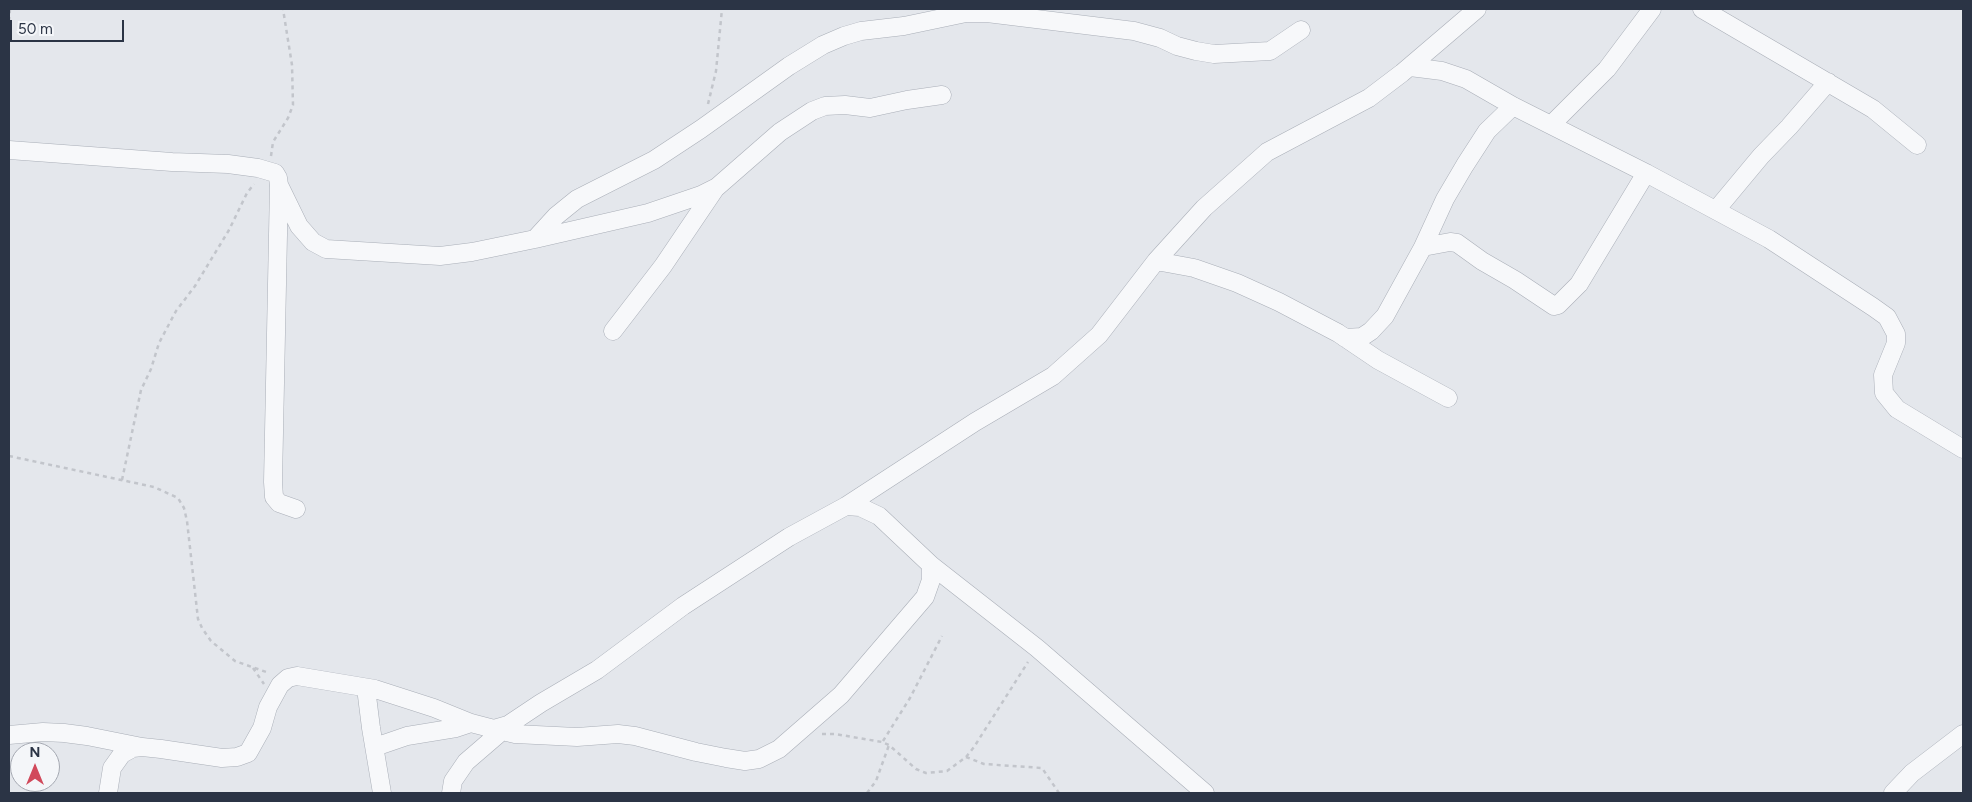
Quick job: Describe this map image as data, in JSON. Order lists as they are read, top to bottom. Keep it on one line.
{"scale_bar":"50 m","north":"top"}
